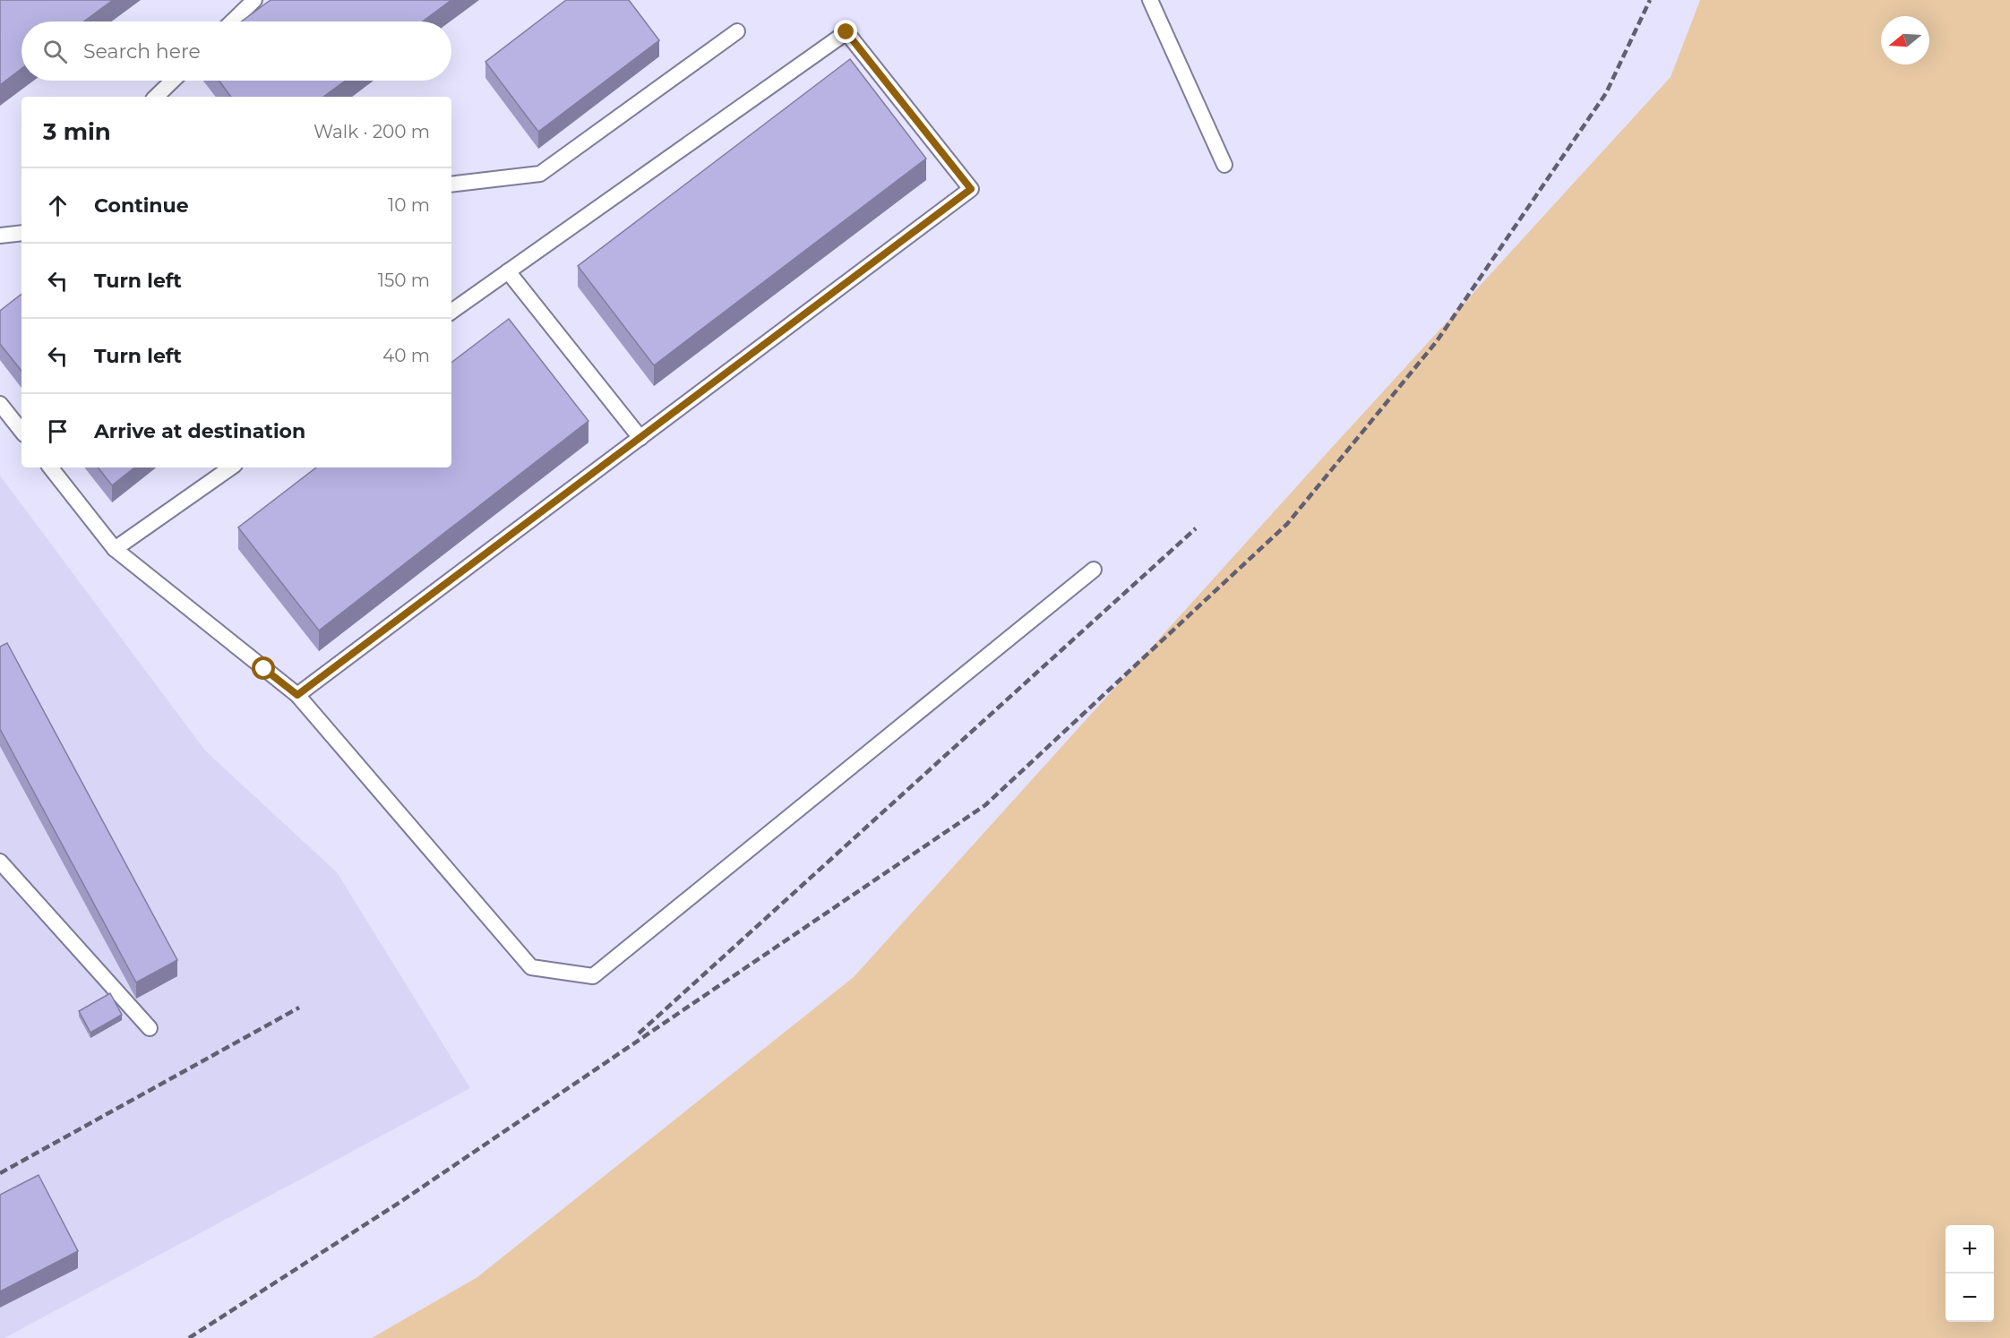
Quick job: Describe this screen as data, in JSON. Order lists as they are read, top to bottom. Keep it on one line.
{"north":"left","page":{"search":"Search here","heading":["3 min","Walk · 200 m"],"list":[["Continue","10 m"],["Turn left","150 m"],["Turn left","40 m"],"Arrive at destination"],"map_buttons":["+","−"]}}
